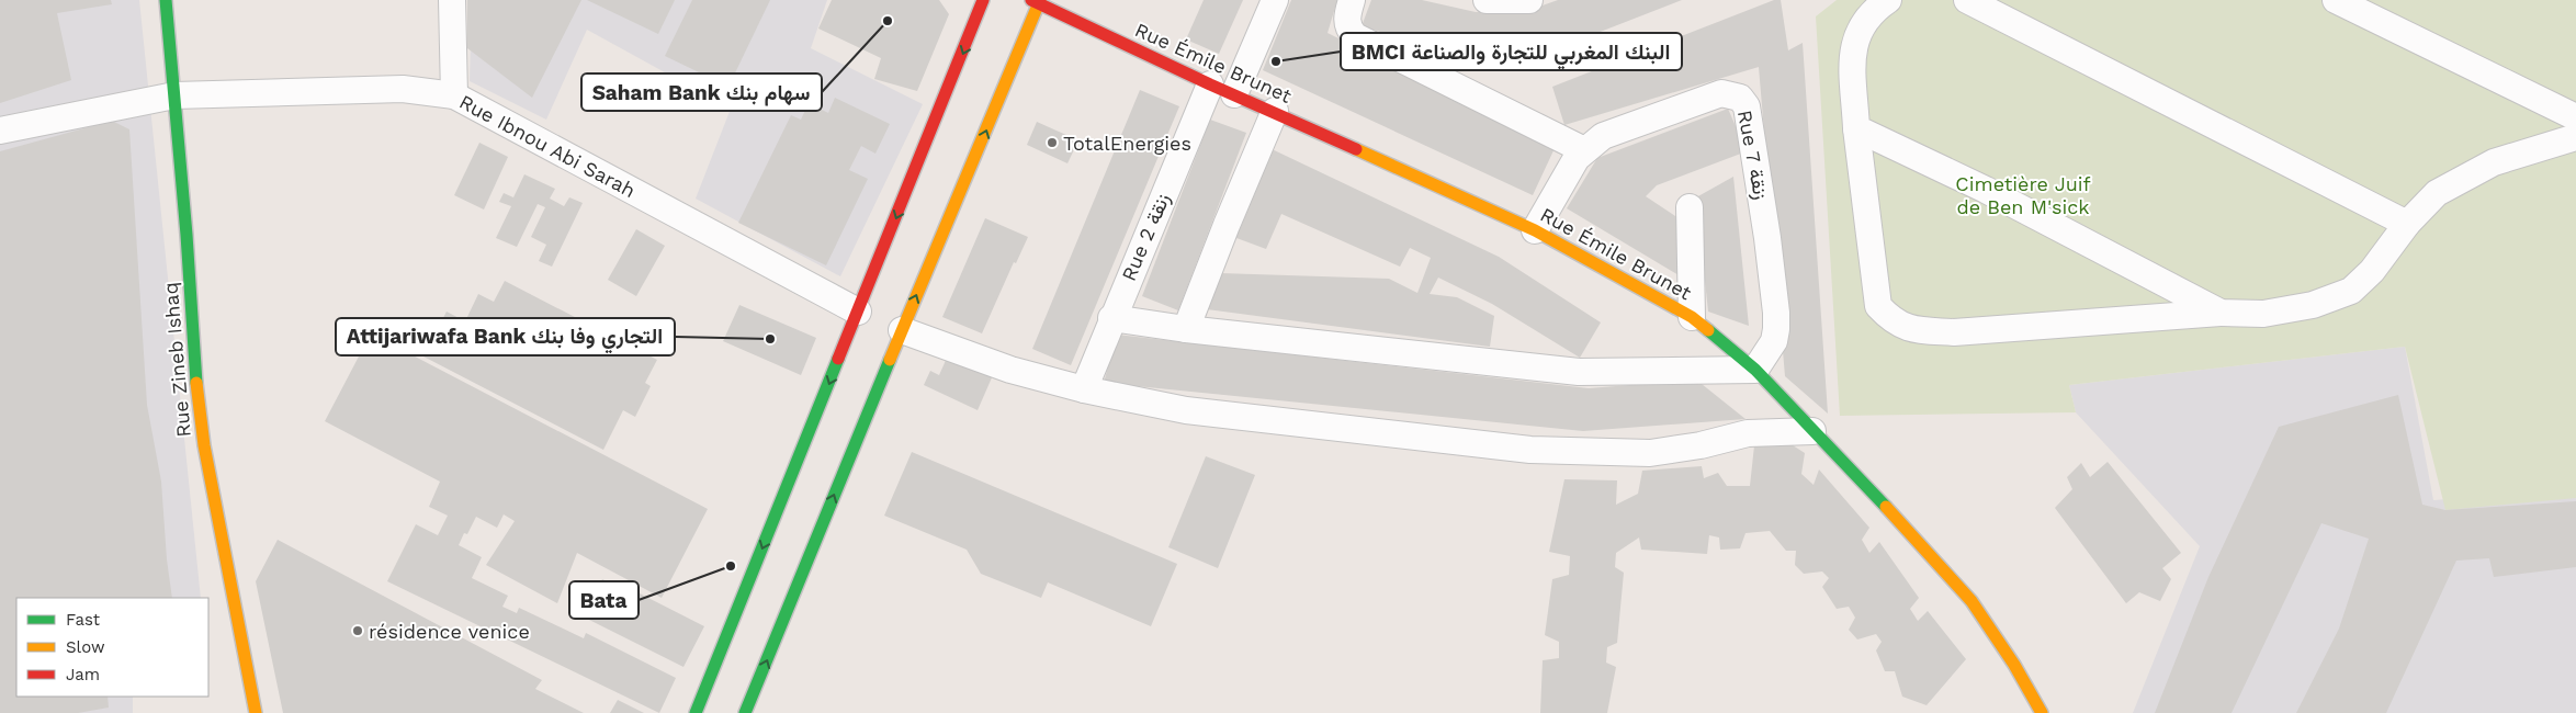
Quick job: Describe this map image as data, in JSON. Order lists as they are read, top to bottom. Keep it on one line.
{"streets":{"street":["Rue Émile Brunet","Rue Ibnou Abi Sarah","Rue 7 زنقة","Rue 2 زنقة","Rue Zineb Ishaq"]},"crossings":[["Rue Émile Brunet","Rue 7 زنقة"],["Rue Émile Brunet","Rue 2 زنقة"],["Rue Ibnou Abi Sarah","Rue Zineb Ishaq"]],"parks":["Cimetière Juif de Ben M'sick"],"places":["Saham Bank سهام بنك","BMCI البنك المغربي للتجارة والصناعة","TotalEnergies","Attijariwafa Bank التجاري وفا بنك","Bata","résidence venice"],"legend":["Fast","Slow","Jam"]}
